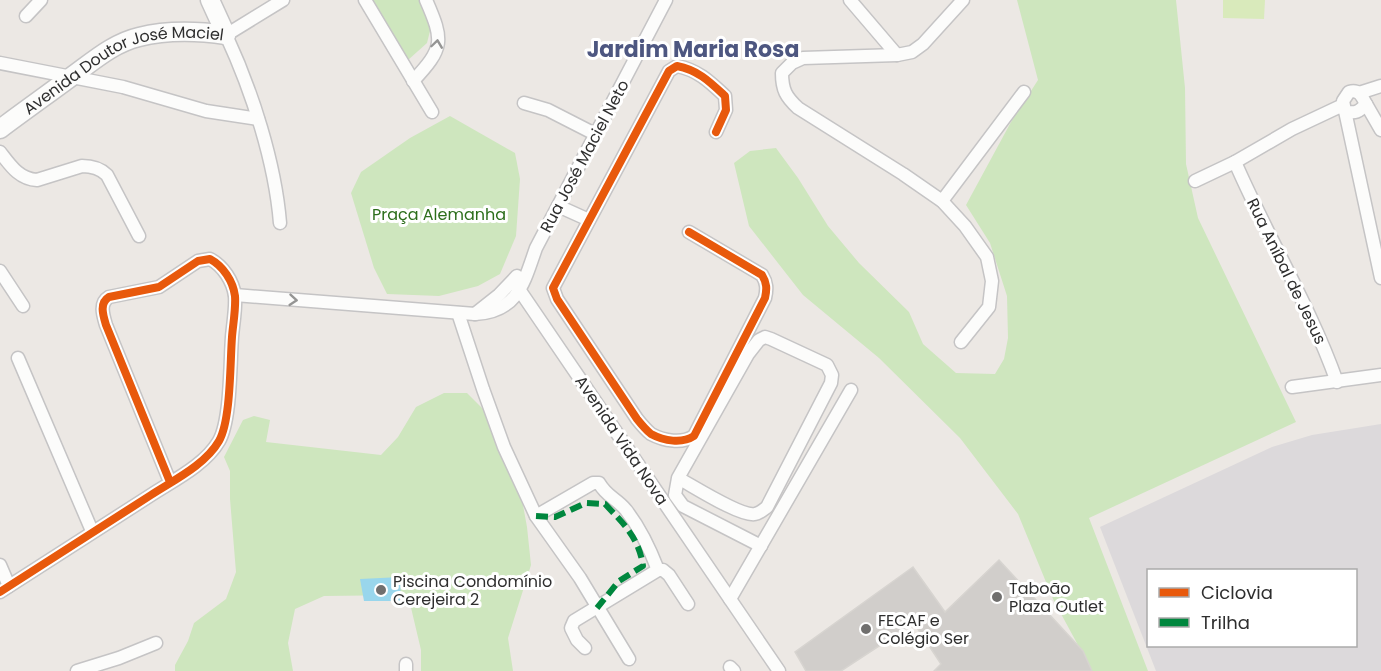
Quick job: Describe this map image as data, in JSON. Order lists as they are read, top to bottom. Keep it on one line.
{"streets":{"street":["Avenida Doutor José Maciel","Rua José Maciel Neto","Rua Aníbal de Jesus","Avenida Vida Nova"]},"crossings":[["Rua José Maciel Neto","Avenida Vida Nova"]],"one_way":["Rua José Maciel Neto"],"districts":["Jardim Maria Rosa"],"parks":["Praça Alemanha"],"places":["Piscina Condomínio Cerejeira 2","Taboão Plaza Outlet","FECAF e Colégio Ser"],"legend":["Ciclovia","Trilha"]}
